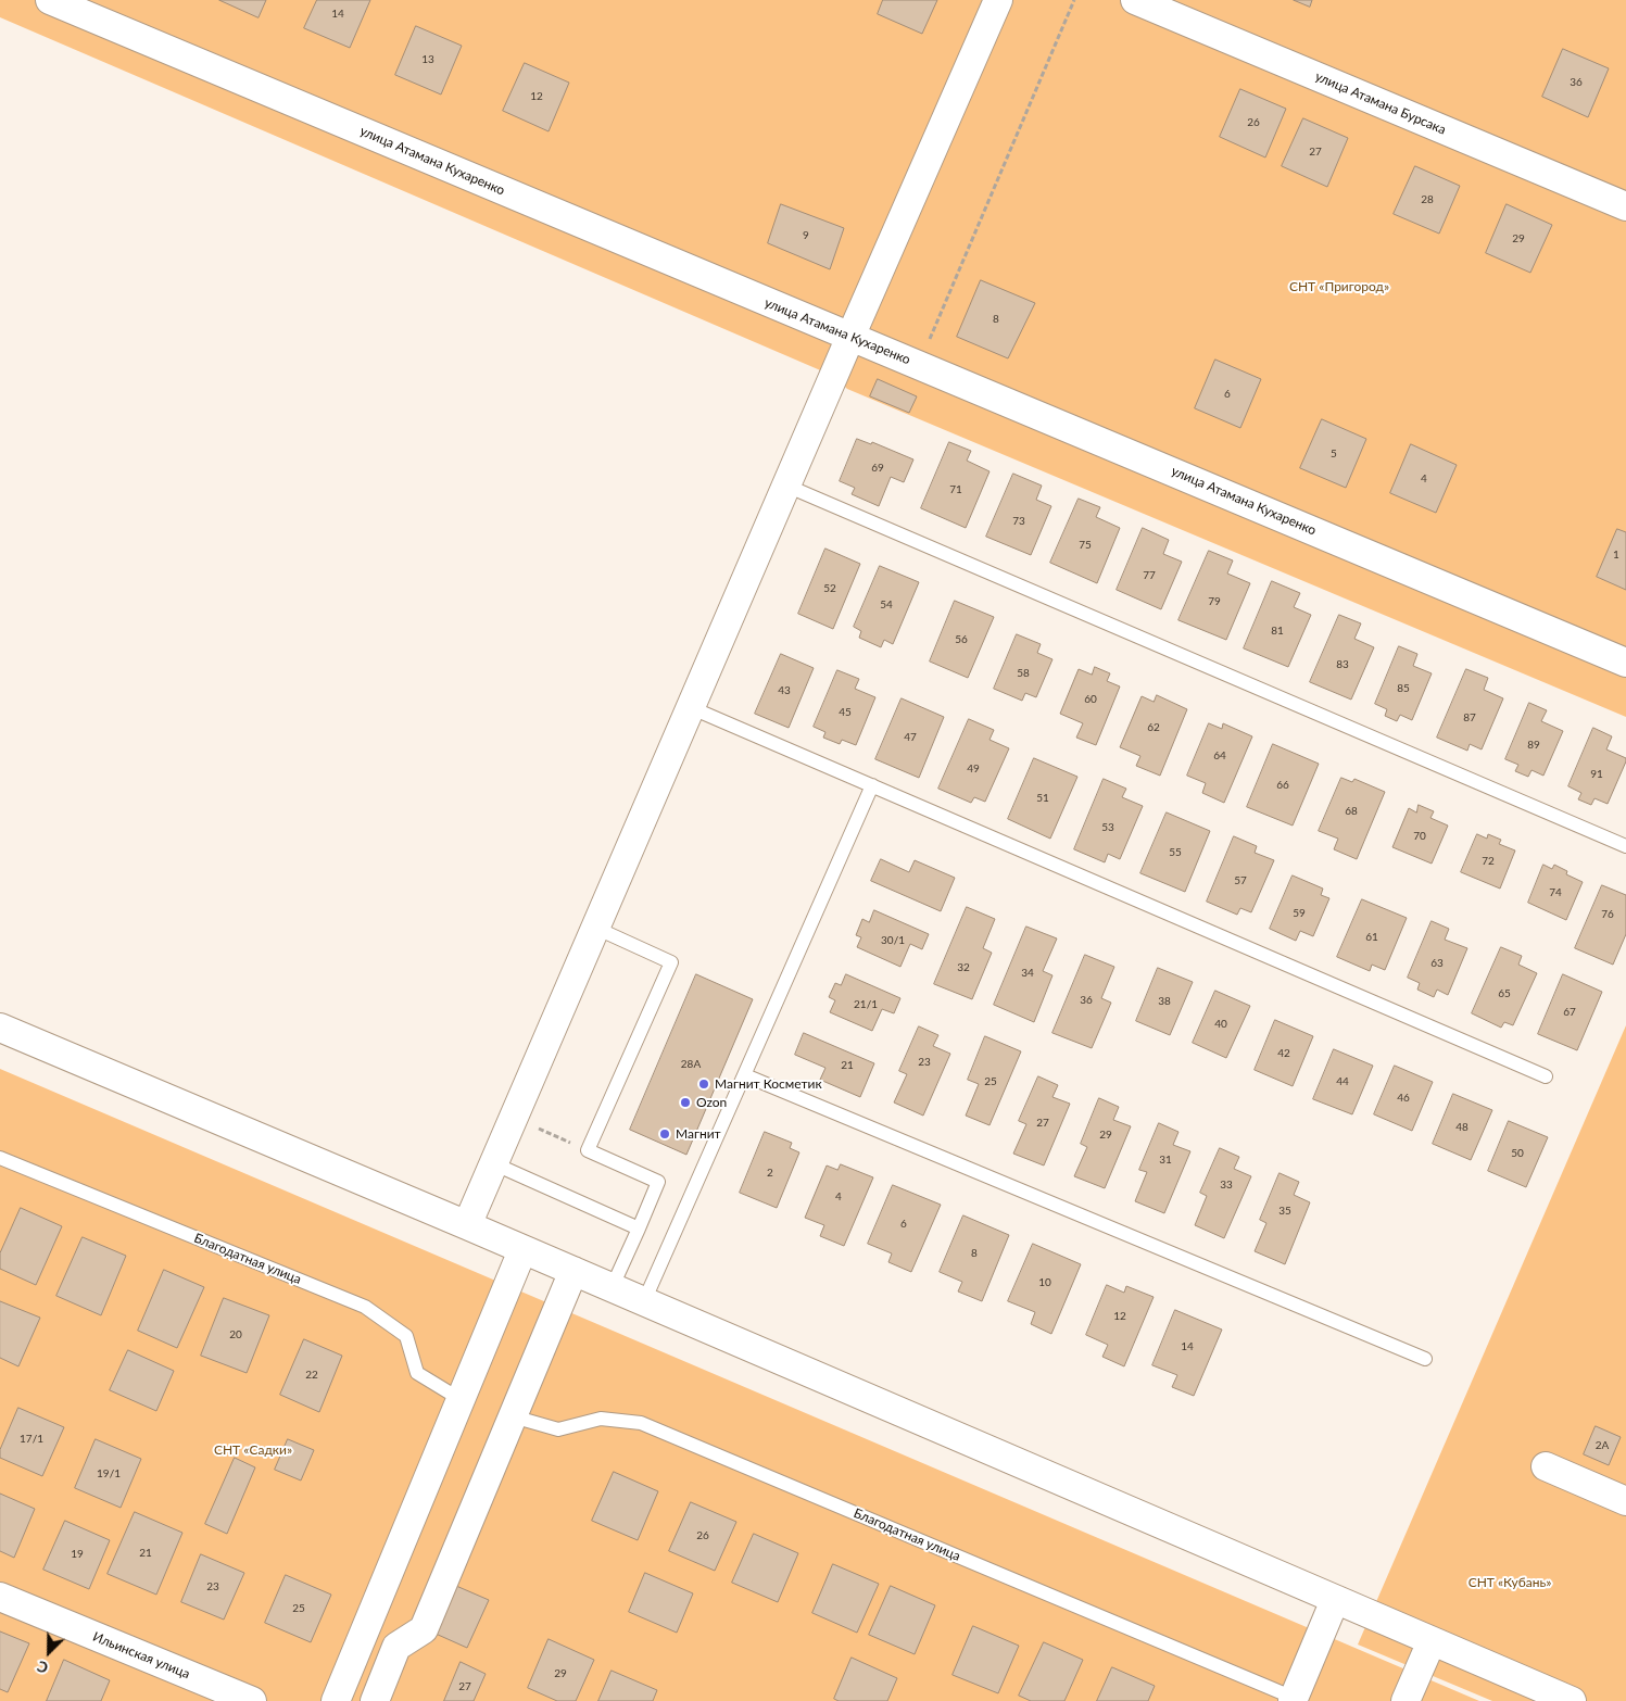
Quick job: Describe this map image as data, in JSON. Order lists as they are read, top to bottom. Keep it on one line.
{"streets":{"street":["улица Атамана Бурсака","улица Атамана Кухаренко","Ильинская улица"],"lane":["Благодатная улица"]},"parks":["СНТ «Пригород»","СНТ «Садки»","СНТ «Кубань»"],"places":["Магнит Косметик","Ozon","Магнит"],"house_numbers":["14","13","36","12","26","27","28","9","29","8","6","5","69","4","71","73","75","1","77","52","79","54","81","56","83","58","85","43","60","45","87","62","47","89","64","49","91","66","51","68","53","70","55","72","57","74","59","76","61","30/1","63","32","34","65","36","38","21/1","67","40","42","23","28А","21","25","44","46","27","48","29","50","31","2","33","4","35","6","8","10","12","20","14","22","17/1","2А","19/1","26","21","19","23","25","29","27"],"north":"bottom left"}
